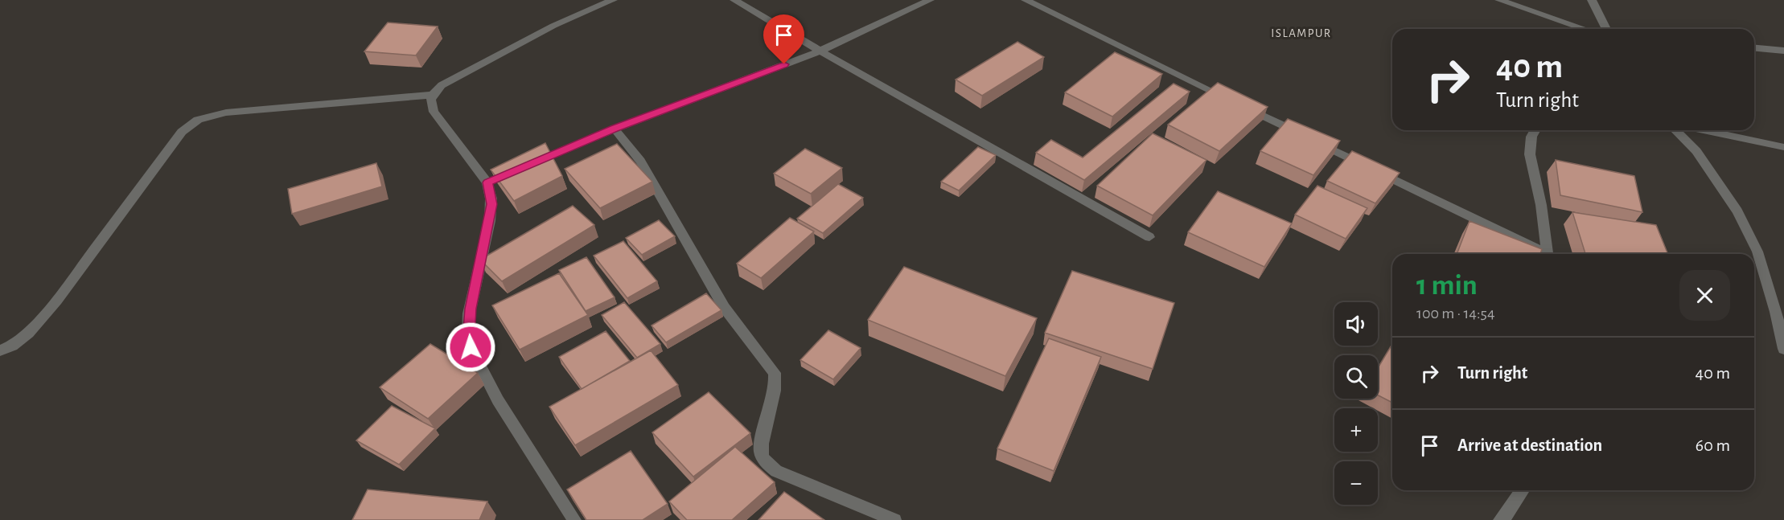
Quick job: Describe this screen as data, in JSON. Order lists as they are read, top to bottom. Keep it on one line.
{"districts":["ISLAMPUR"],"page":{"turn":["40 m","Turn right"],"heading":["1 min","100 m · 14:54"],"map_buttons":["+","−"],"list":[{"name":"Turn right","value":"40 m"},{"name":"Arrive at destination","value":"60 m"}]}}
